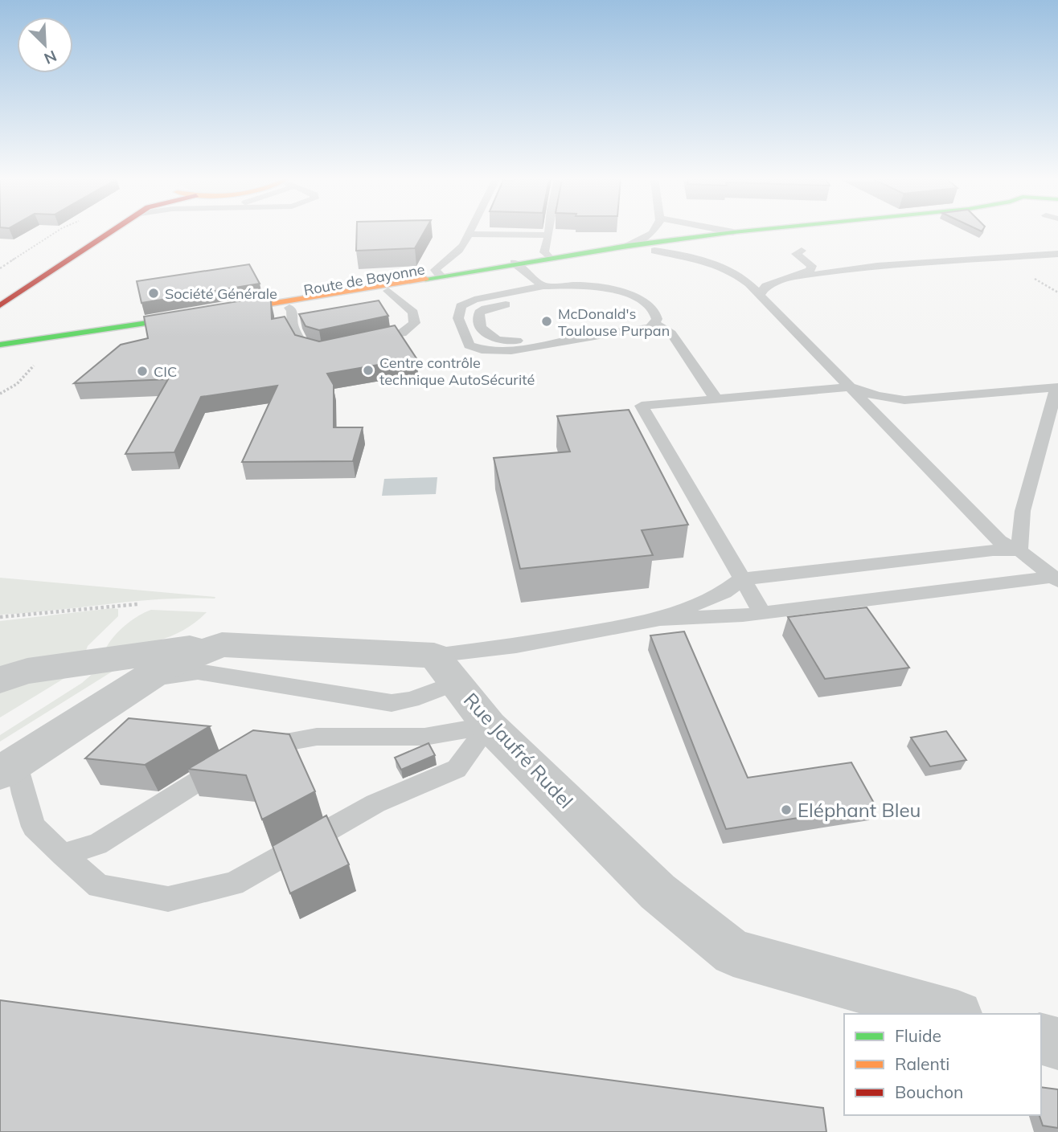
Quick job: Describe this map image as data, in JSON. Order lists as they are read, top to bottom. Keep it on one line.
{"streets":{"street":["Route de Bayonne","Rue Jaufré Rudel"]},"places":["Société Générale","McDonald's Toulouse Purpan","Centre contrôle technique AutoSécurité","CIC","Eléphant Bleu"],"legend":["Fluide","Ralenti","Bouchon"],"north":"bottom right"}
